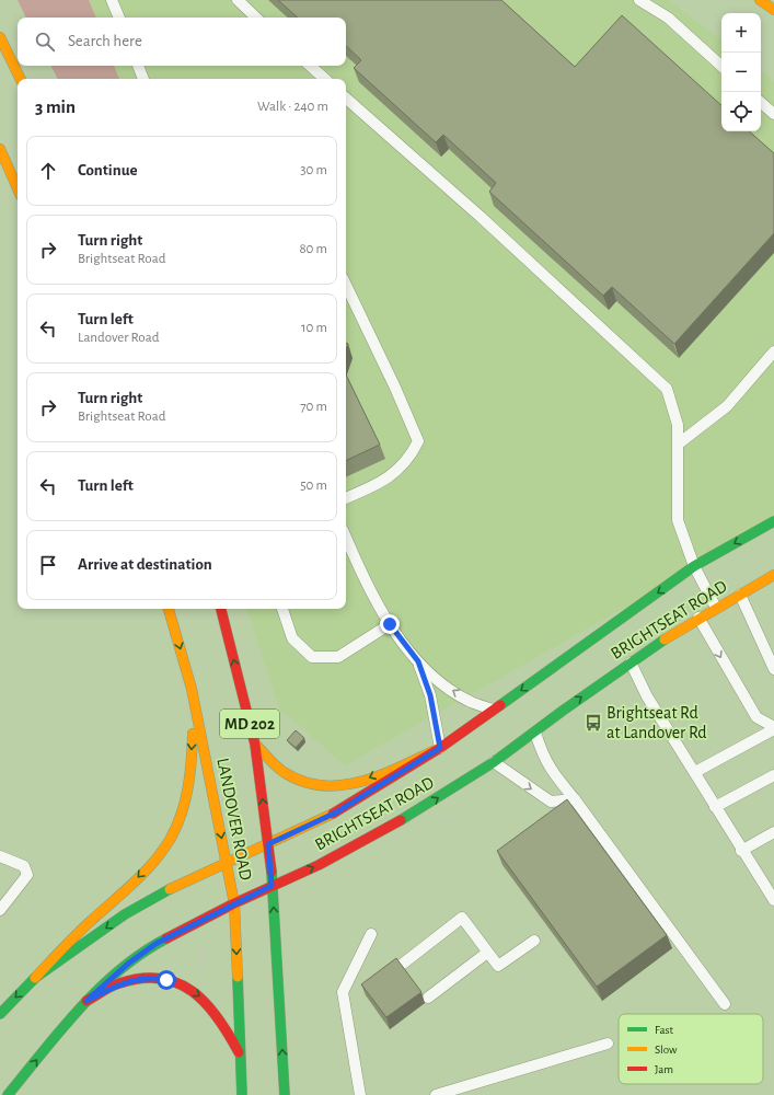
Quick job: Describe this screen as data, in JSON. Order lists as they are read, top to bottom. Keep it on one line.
{"streets":{"main road":["BRIGHTSEAT ROAD","MD 202","LANDOVER ROAD"]},"crossings":[["BRIGHTSEAT ROAD","LANDOVER ROAD"]],"places":{"bus stop":["Brightseat Rd at Landover Rd"]},"legend":["Fast","Slow","Jam"],"page":{"map_buttons":["+","−"],"search":"Search here","heading":["3 min","Walk · 240 m"],"list":[["Continue","30 m"],["Turn right","Brightseat Road","80 m"],["Turn left","Landover Road","10 m"],["Turn right","Brightseat Road","70 m"],["Turn left","50 m"],"Arrive at destination"]}}
